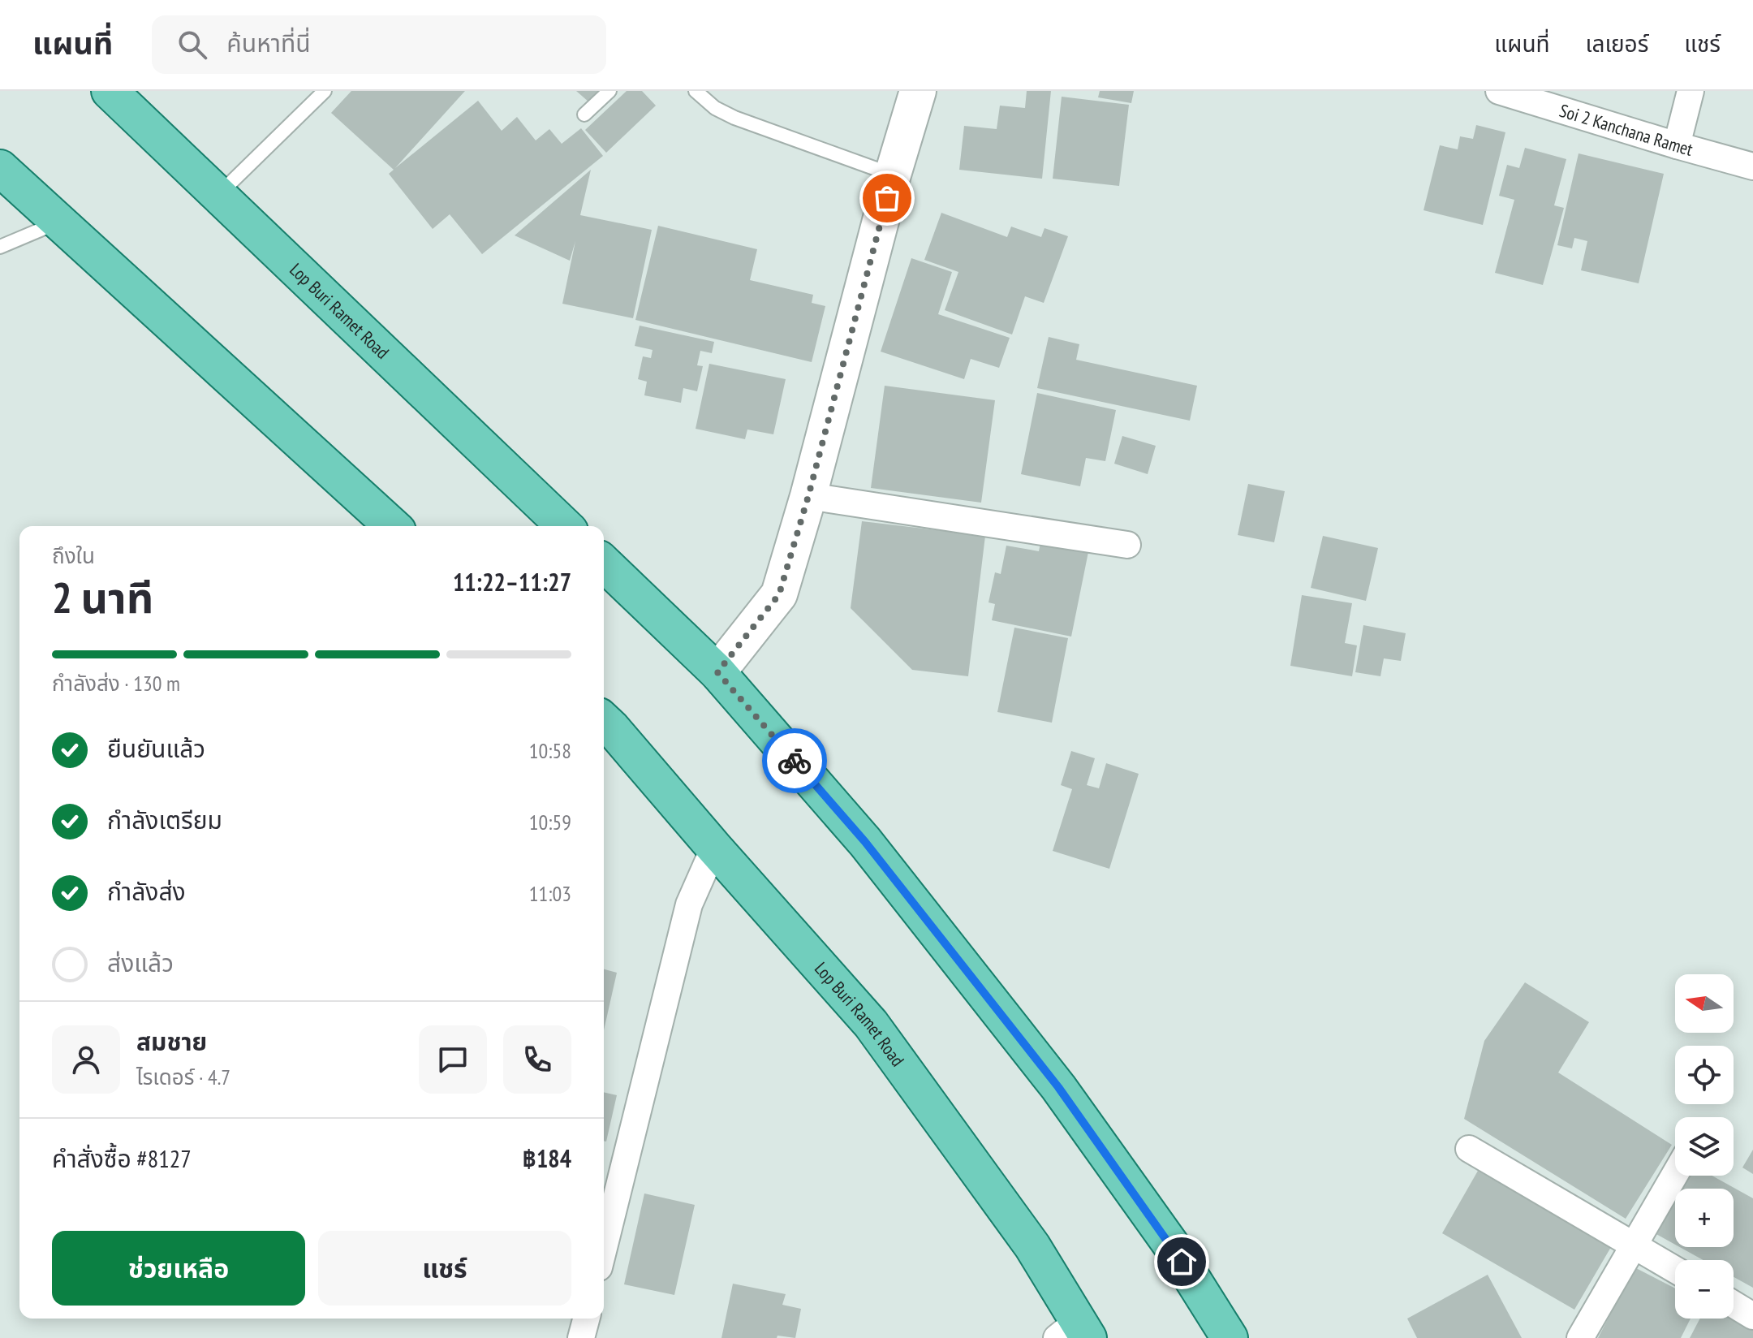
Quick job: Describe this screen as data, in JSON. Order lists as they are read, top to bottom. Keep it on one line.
{"streets":{"main road":["Lop Buri Ramet Road"],"street":["Soi 2 Kanchana Ramet"]},"north":"left","page":{"header":"แผนที่","search":"ค้นหาที่นี่","nav":["แผนที่","เลเยอร์","แชร์"],"heading":["2 นาที","ถึงใน","11:22–11:27"],"panel":["สมชาย","ไรเดอร์ · 4.7","คำสั่งซื้อ #8127","฿184"],"bar":"กำลังส่ง · 130 m","list":[["ยืนยันแล้ว","10:58"],["กำลังเตรียม","10:59"],["กำลังส่ง","11:03"],"ส่งแล้ว"],"map_buttons":["+","−"],"buttons":["ช่วยเหลือ","แชร์"]}}
